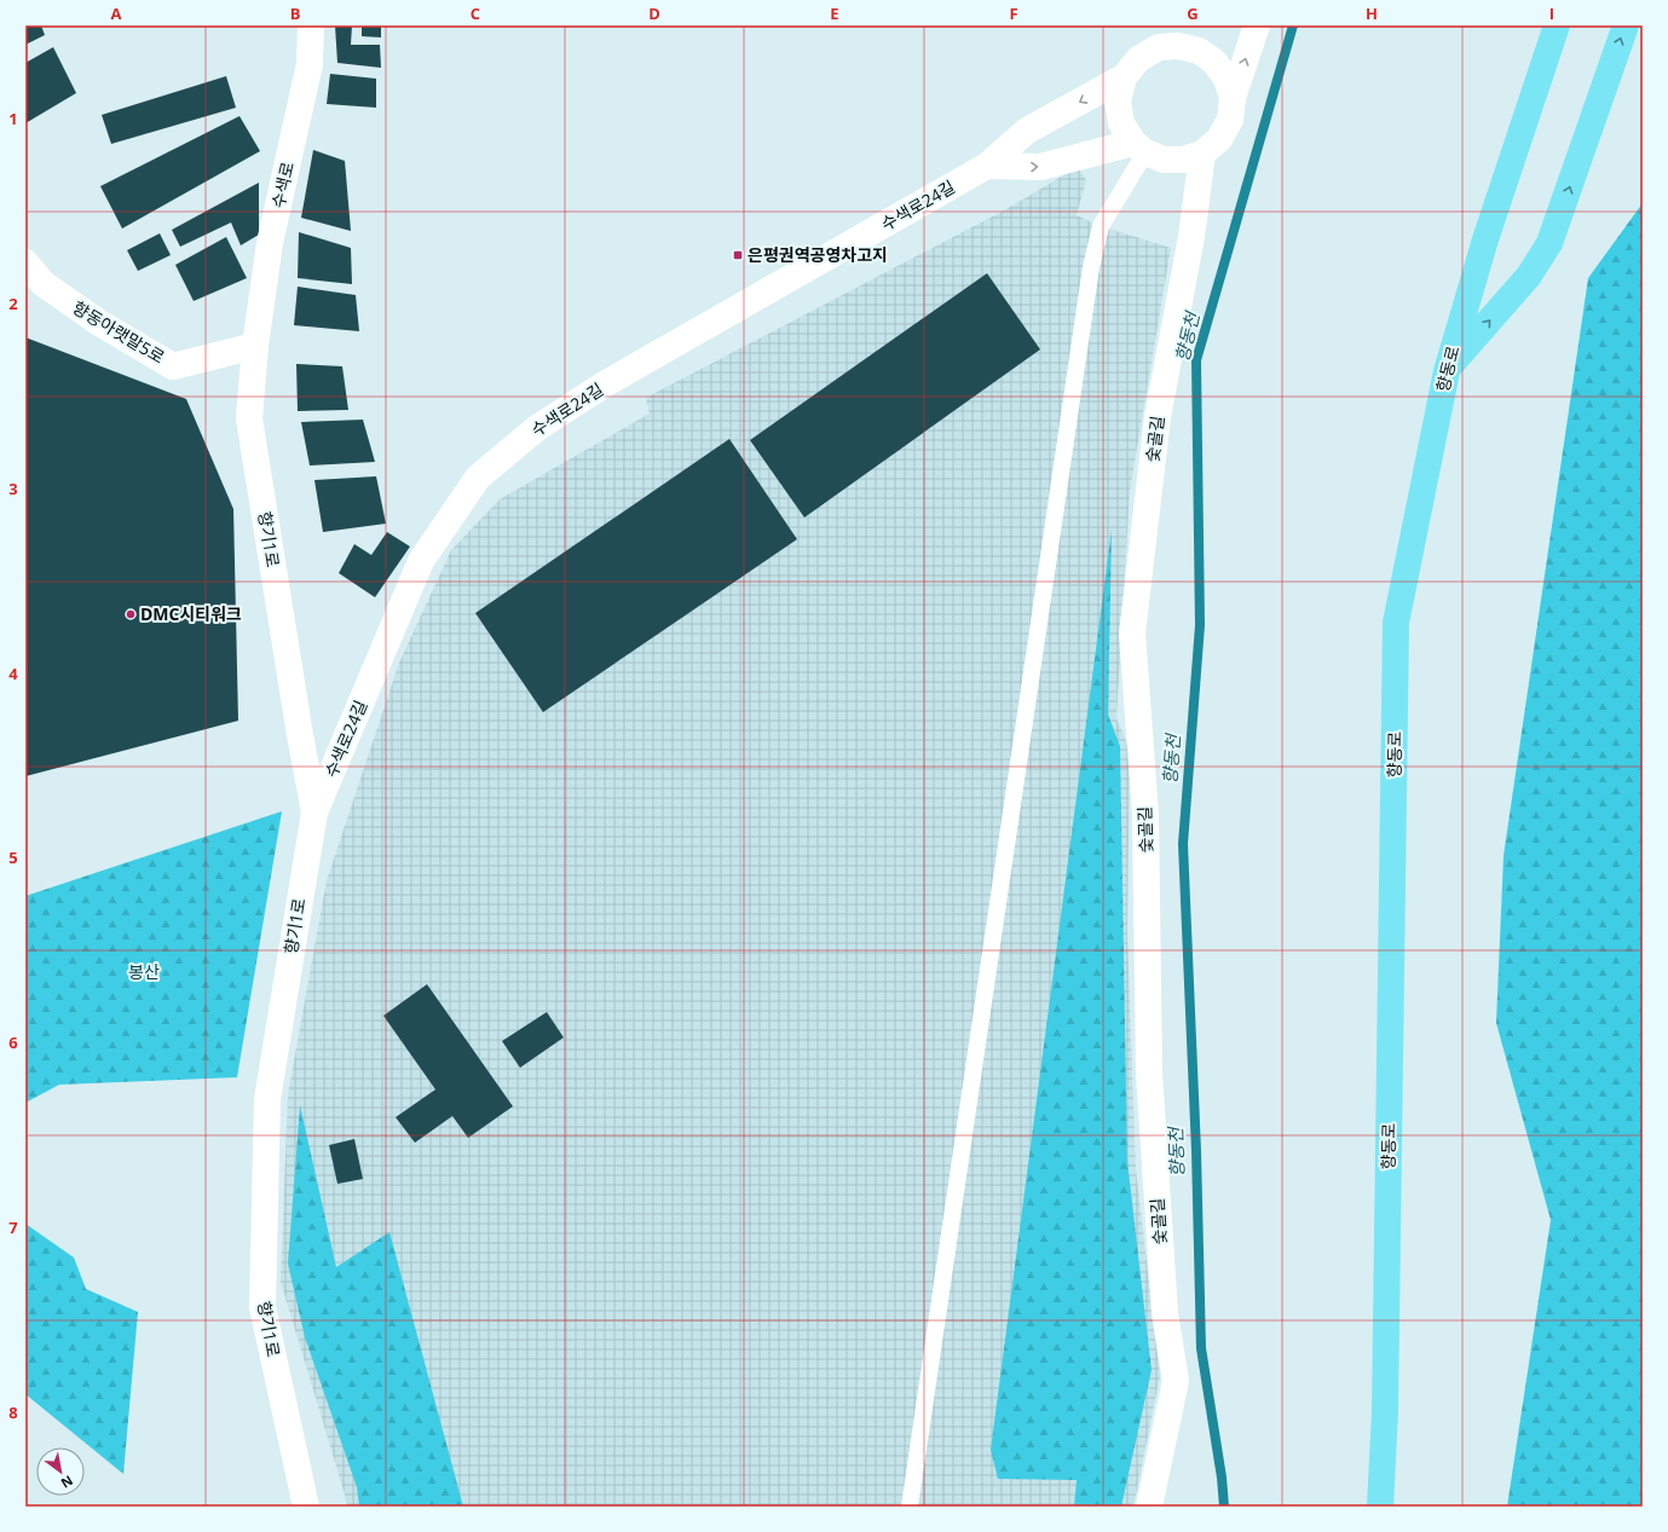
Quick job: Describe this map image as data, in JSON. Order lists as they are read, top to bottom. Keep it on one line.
{"streets":{"main road":["향동로"],"street":["수색로","수색로24길","향동아랫말5로","숯골길","향기1로"]},"crossings":[["수색로","향동아랫말5로"],["수색로","향기1로"],["수색로24길","숯골길"],["수색로24길","향기1로"],["향동아랫말5로","향기1로"]],"water":["향동천"],"parks":["봉산"],"places":{"transit":["은평권역공영차고지"],"other":["DMC시티워크"]},"north":"bottom right","grid":{"columns":["A","B","C","D","E","F","G","H","I"],"rows":["1","2","3","4","5","6","7","8"]}}
